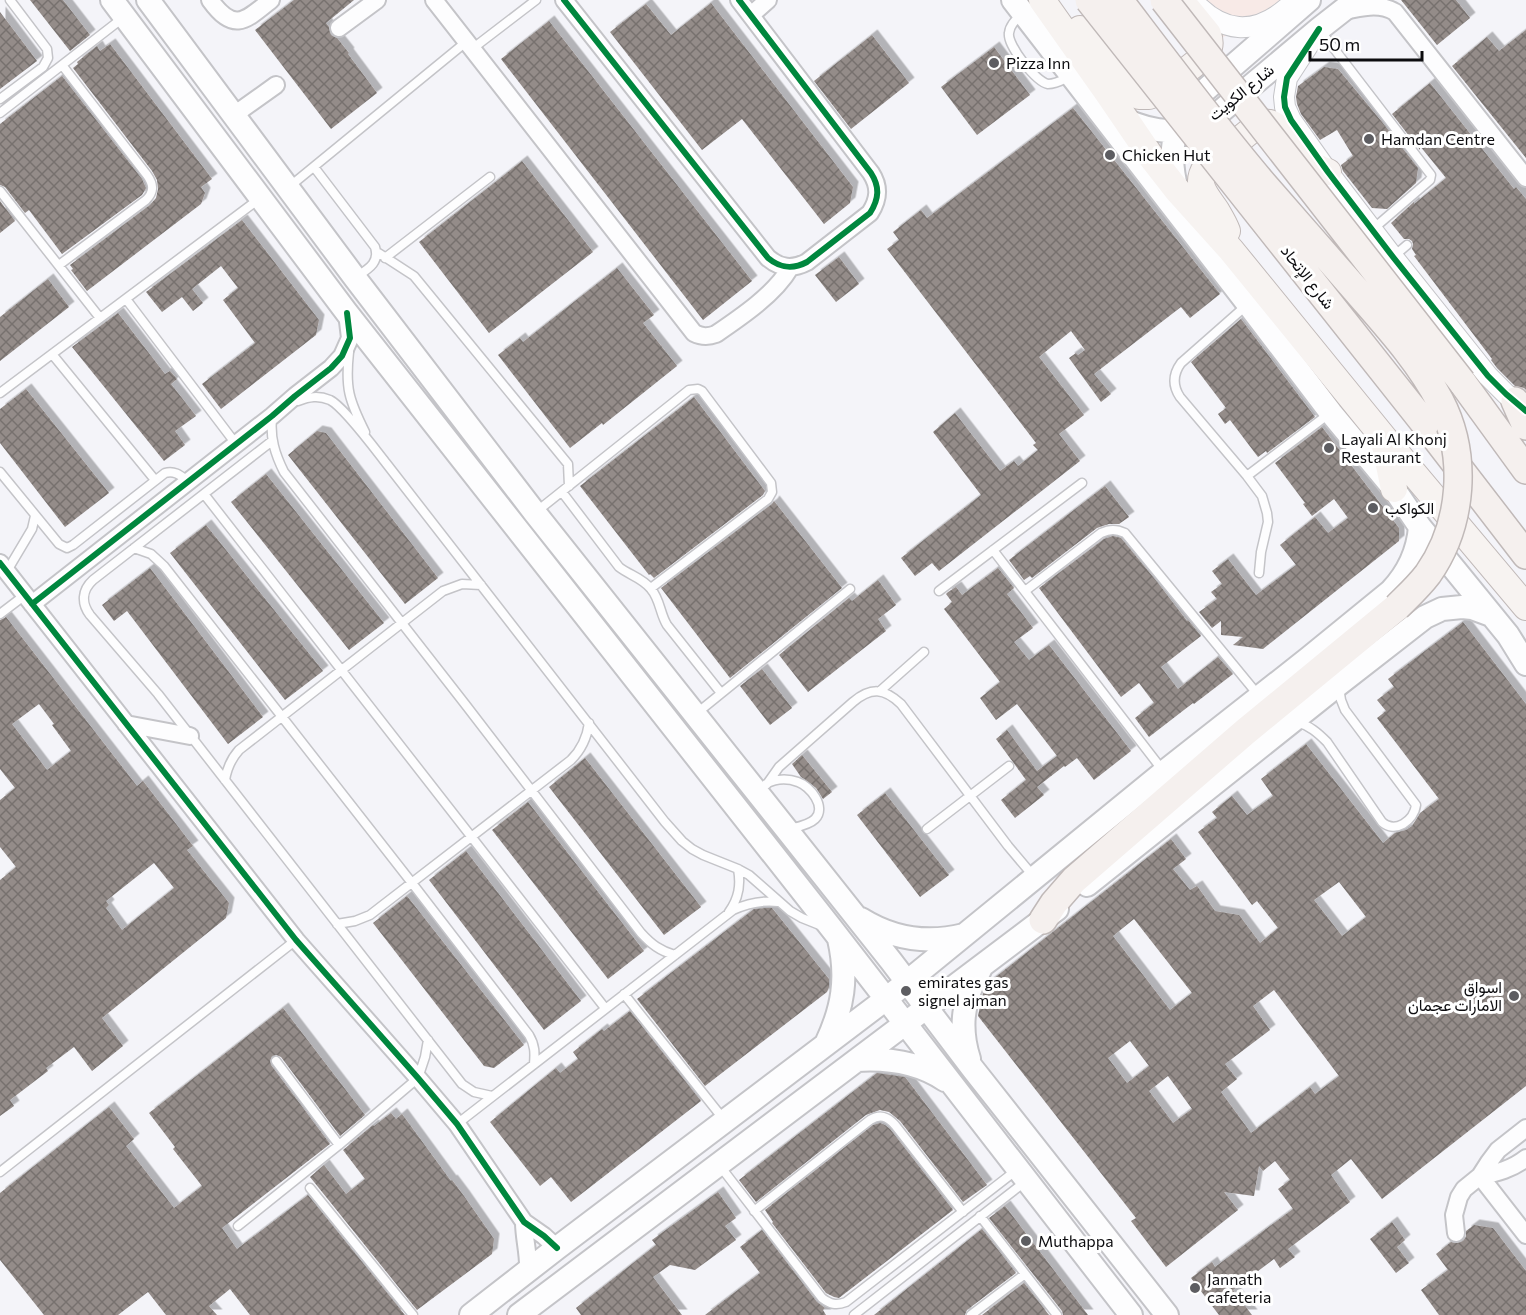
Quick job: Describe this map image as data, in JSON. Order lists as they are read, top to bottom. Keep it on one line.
{"streets":{"highway":["شارع الإتحاد"],"main road":["شارع الكويت"]},"places":["Pizza Inn","Hamdan Centre","Chicken Hut","Layali Al Khonj Restaurant","الكواكب","emirates gas signel ajman","اسواق الامارات عجمان","Muthappa","Jannath cafeteria"],"scale_bar":"50 m"}
